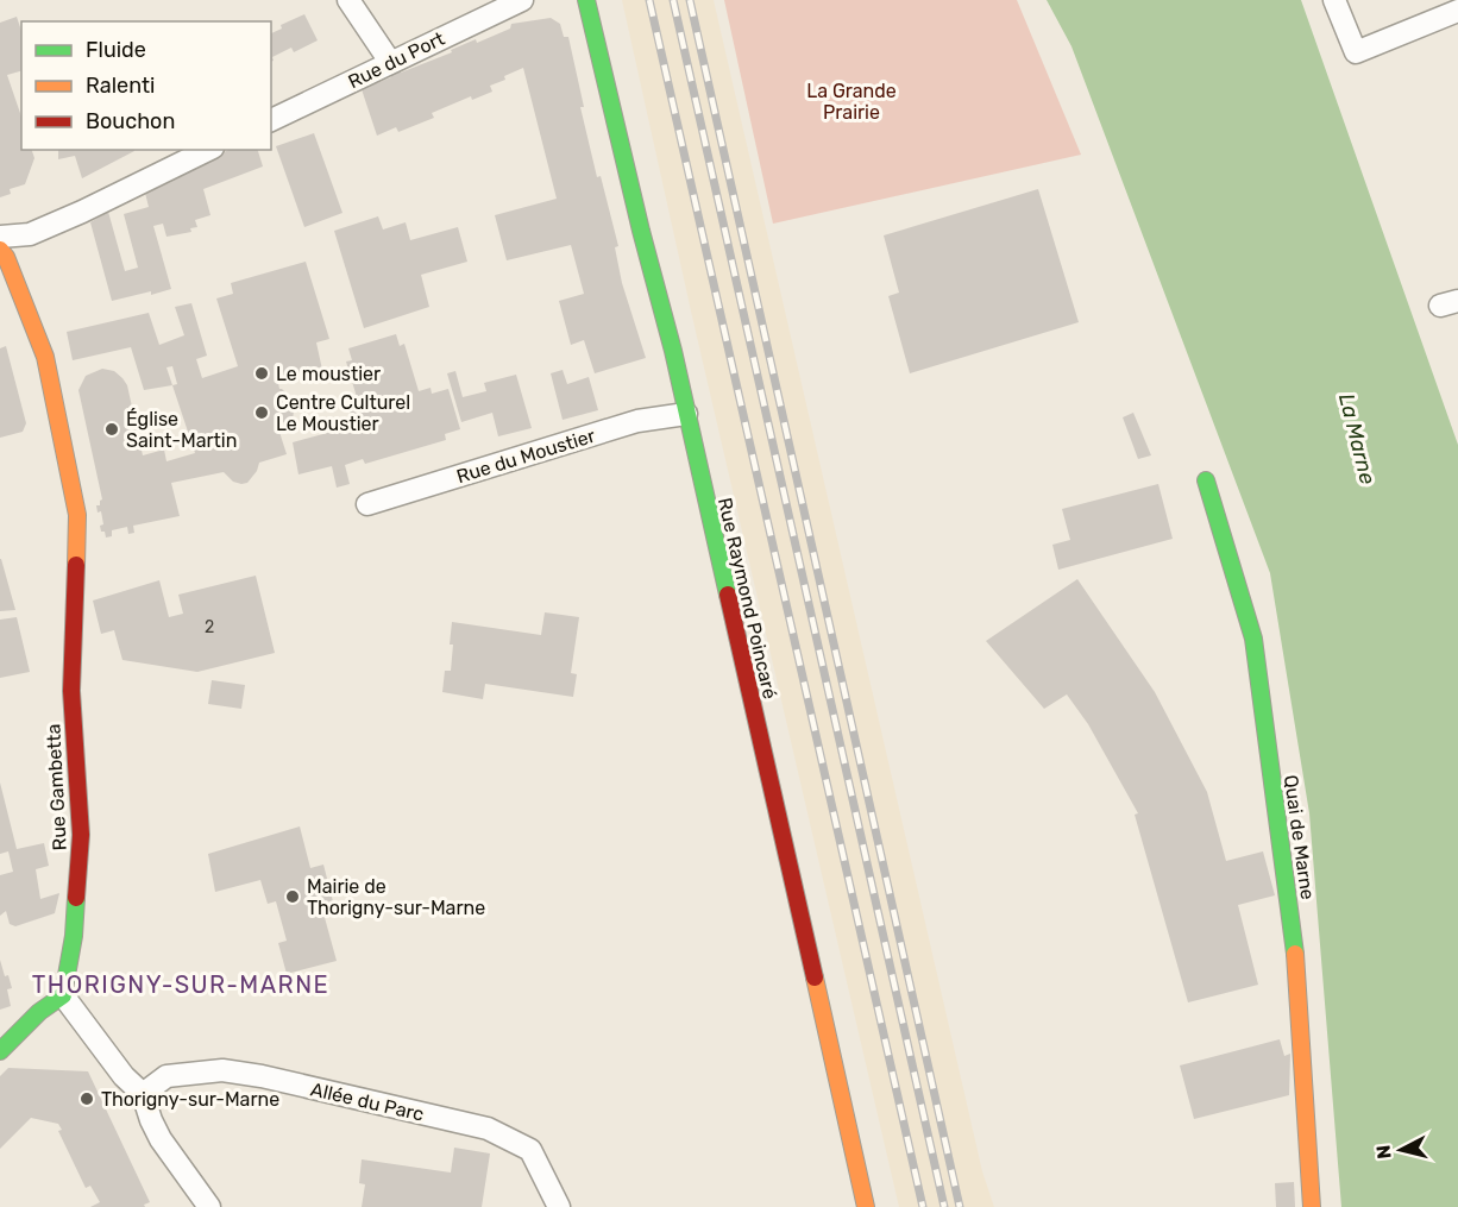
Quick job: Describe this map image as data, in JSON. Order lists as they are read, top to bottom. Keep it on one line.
{"streets":{"street":["Rue du Port","Rue du Moustier","Rue Raymond Poincaré","Rue Gambetta","Quai de Marne","Allée du Parc"]},"crossings":[["Rue du Moustier","Rue Raymond Poincaré"]],"districts":["THORIGNY-SUR-MARNE"],"water":["La Marne"],"parks":["La Grande Prairie"],"places":["Le moustier","Centre Culturel Le Moustier","Église Saint-Martin","Mairie de Thorigny-sur-Marne","Thorigny-sur-Marne"],"house_numbers":["2"],"legend":["Fluide","Ralenti","Bouchon"],"north":"left"}
